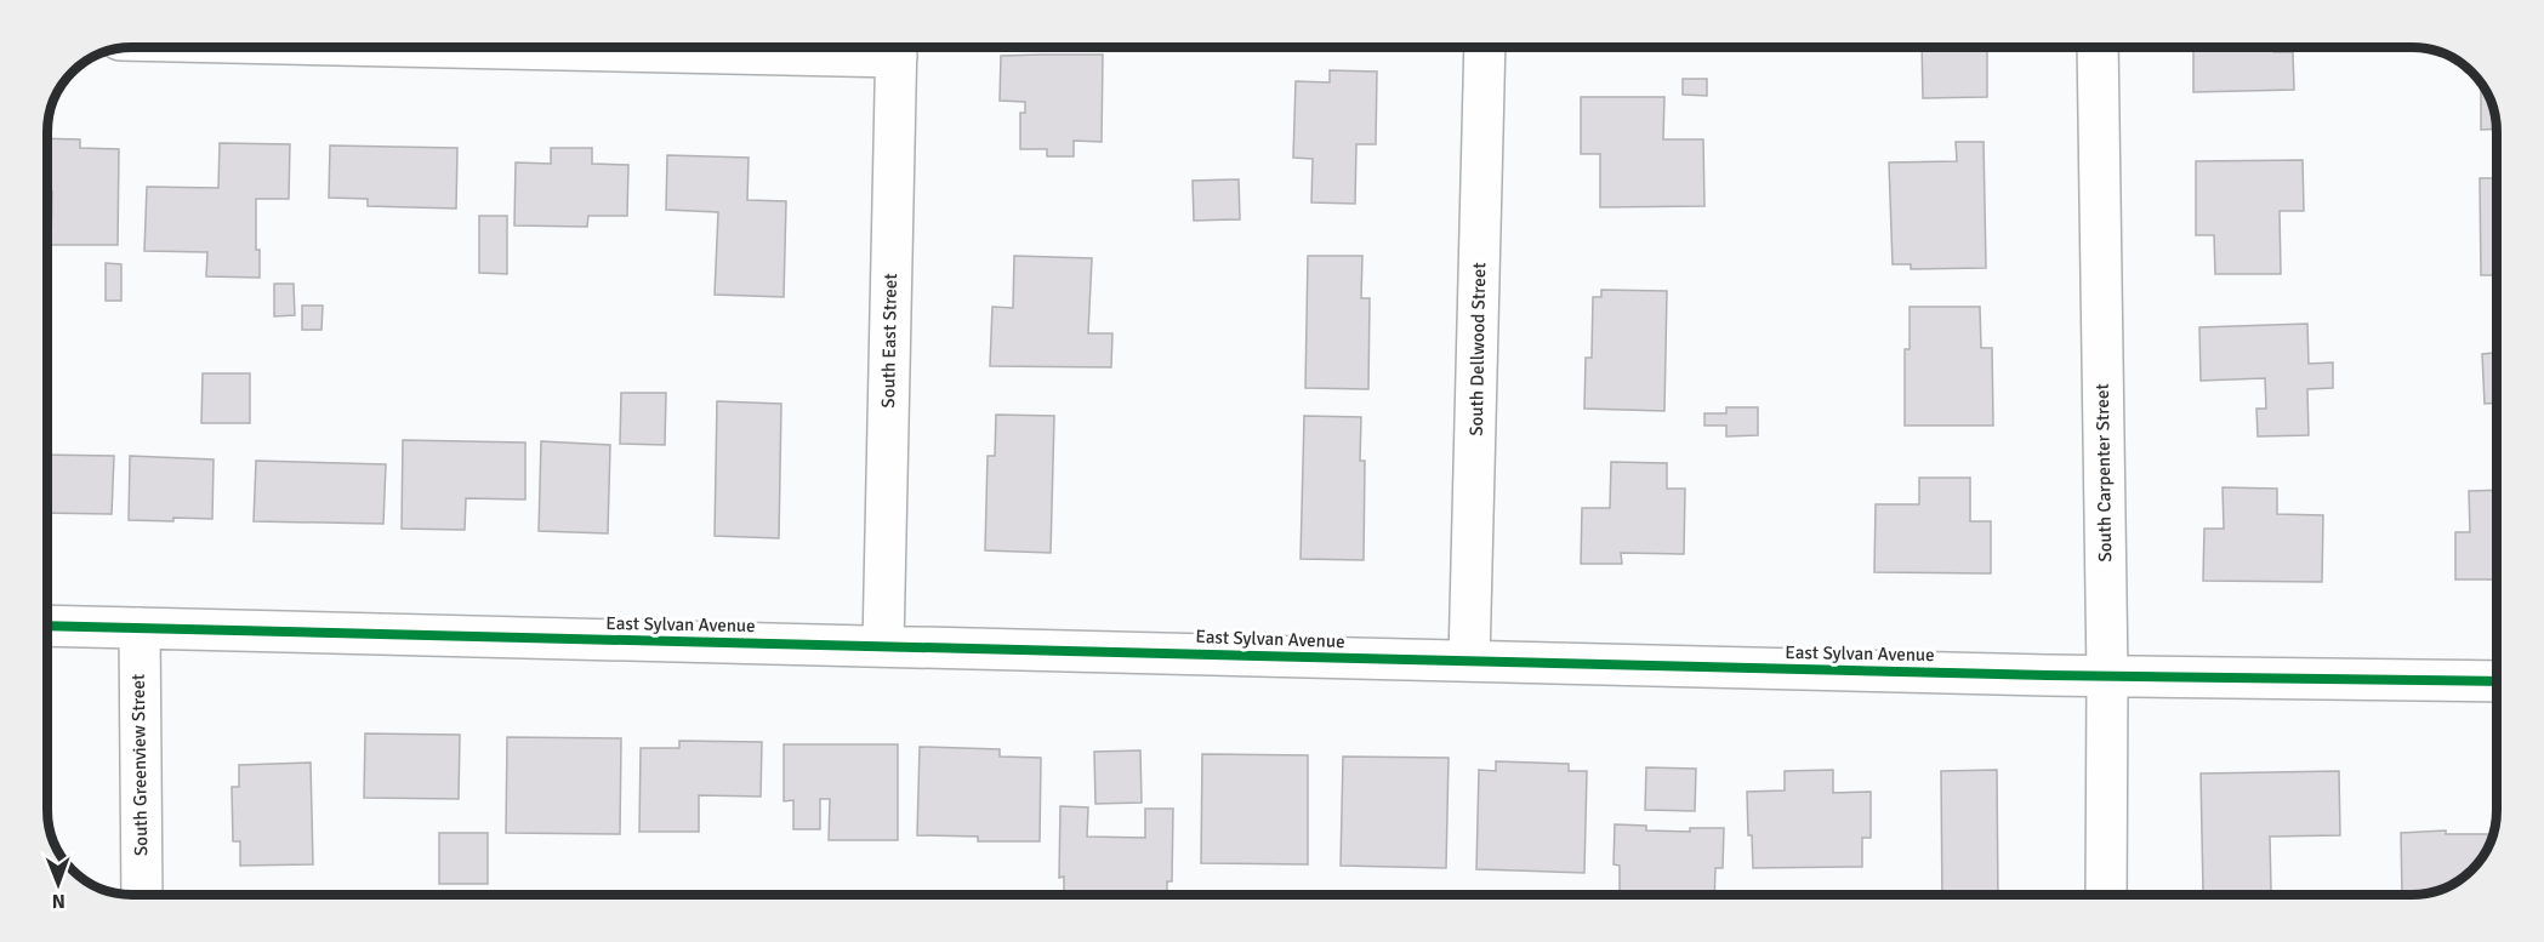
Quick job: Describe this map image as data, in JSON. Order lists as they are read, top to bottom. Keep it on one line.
{"streets":{"street":["South East Street","South Dellwood Street","South Carpenter Street","East Sylvan Avenue","South Greenview Street"]},"crossings":[["South East Street","East Sylvan Avenue"],["South Dellwood Street","East Sylvan Avenue"],["South Carpenter Street","East Sylvan Avenue"],["East Sylvan Avenue","South Greenview Street"]],"north":"bottom"}
